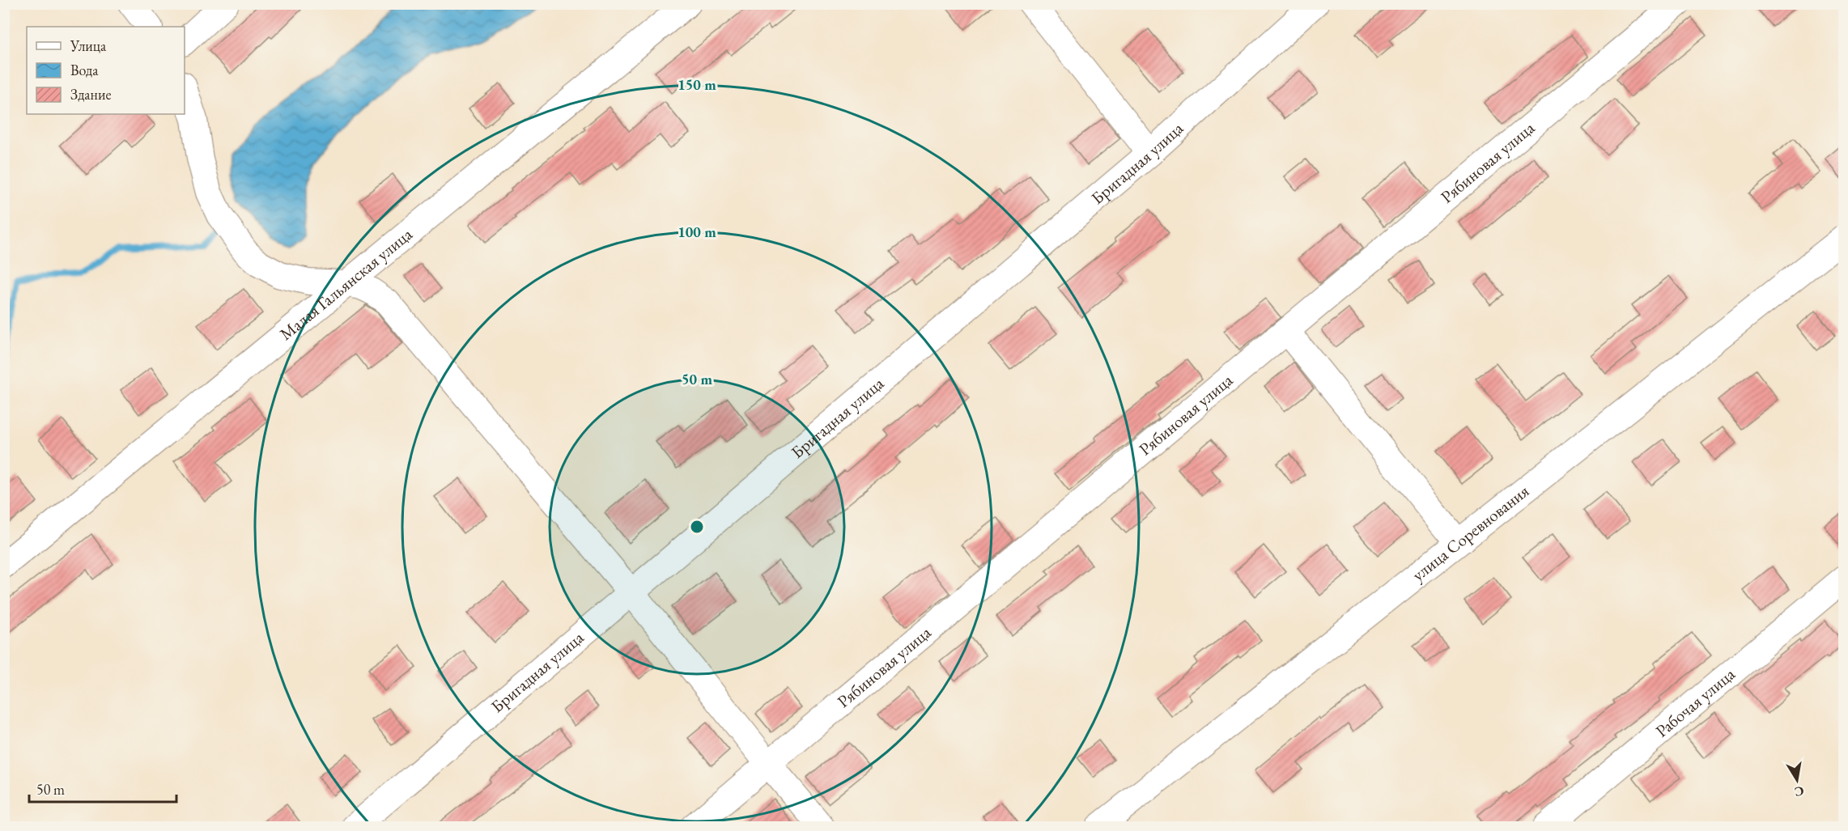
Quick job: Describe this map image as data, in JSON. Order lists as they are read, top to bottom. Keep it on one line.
{"streets":{"street":["Бригадная улица","Рябиновая улица","Малая Гальянская улица","улица Соревнования","Рабочая улица"]},"legend":["Улица","Вода","Здание"],"scale_bar":"50 m","north":"bottom","rings":["150 m","100 m","50 m"]}
